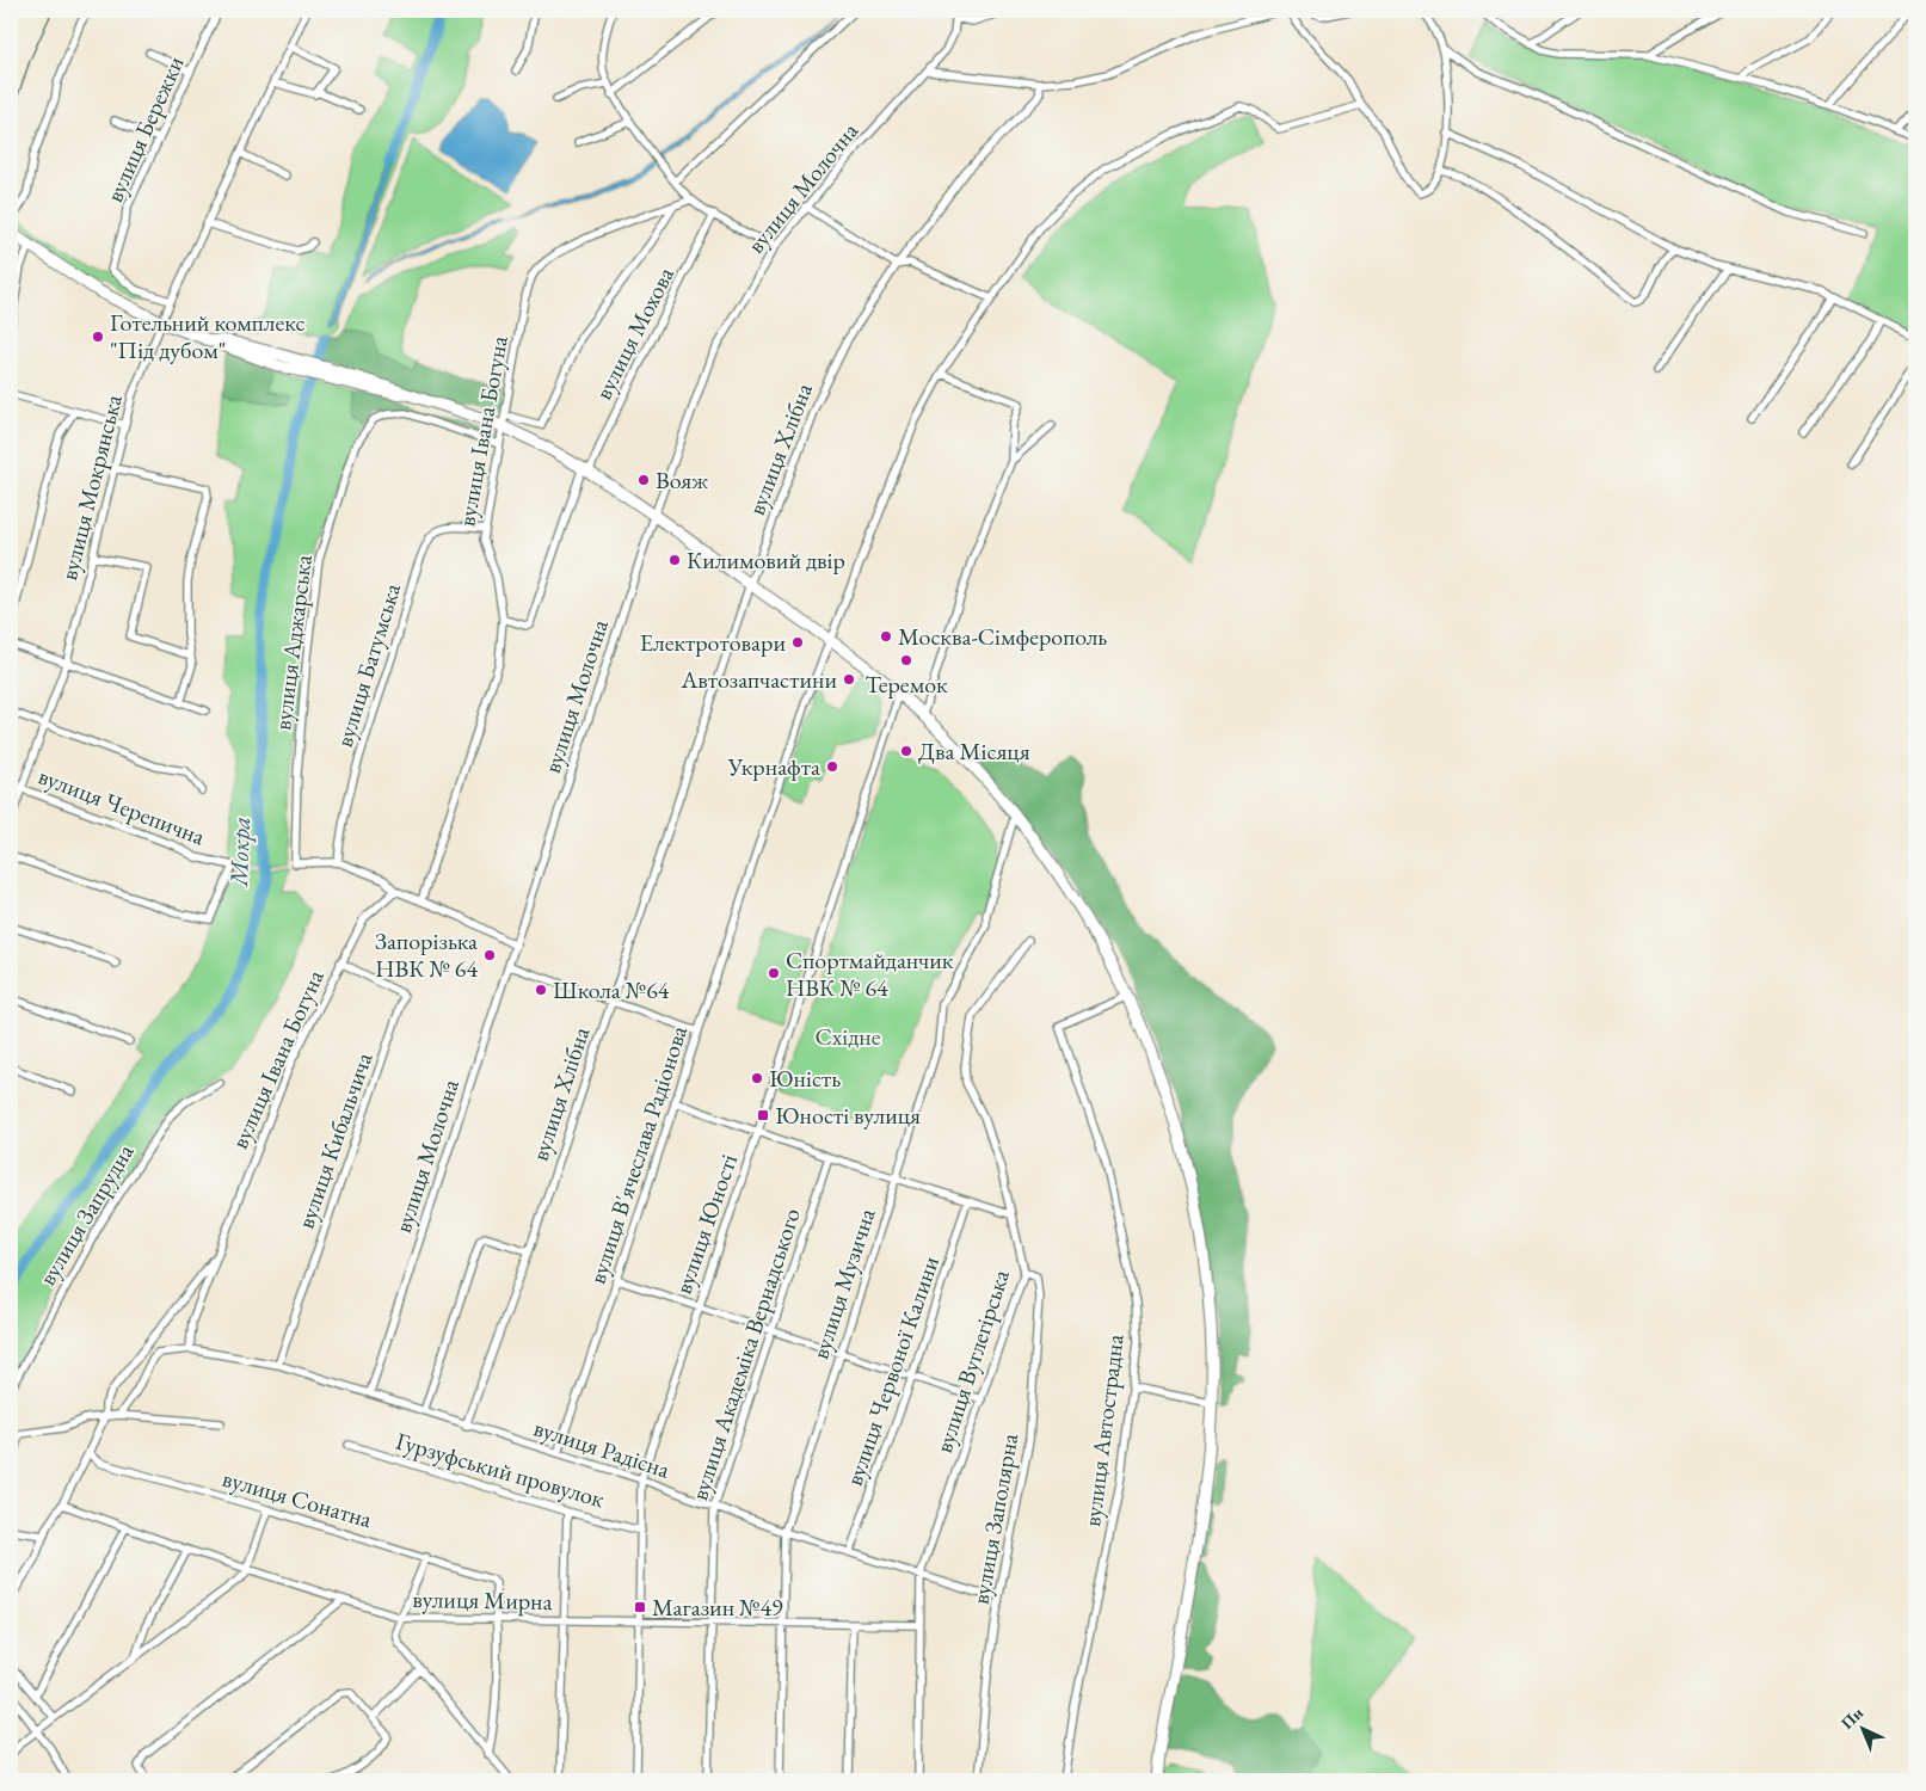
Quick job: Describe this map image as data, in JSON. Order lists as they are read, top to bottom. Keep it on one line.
{"streets":{"street":["вулиця Бережки","вулиця Молочна","вулиця Мохова","вулиця Івана Богуна","вулиця Хлібна","вулиця Мокрянська","вулиця Аджарська","вулиця Батумська","вулиця Черепична","вулиця Кибальчича","вулиця В'ячеслава Радіонова","вулиця Запрудна","вулиця Юності","вулиця Музична","вулиця Академіка Вернадського","вулиця Вуглегірська","вулиця Червоної Калини","вулиця Автострадна","вулиця Радісна","Гурзуфський провулок","вулиця Сонатна","вулиця Заполярна","вулиця Мирна"]},"crossings":[["вулиця Бережки","вулиця Мокрянська"],["вулиця Молочна","вулиця Радісна"],["вулиця Мохова","вулиця Івана Богуна"],["вулиця Івана Богуна","вулиця Аджарська"],["вулиця Івана Богуна","вулиця Батумська"],["вулиця Івана Богуна","вулиця Кибальчича"],["вулиця Івана Богуна","вулиця Радісна"],["вулиця Івана Богуна","вулиця Сонатна"],["вулиця Івана Богуна","вулиця Мирна"],["вулиця Хлібна","вулиця Радісна"],["вулиця Мокрянська","вулиця Черепична"],["вулиця Аджарська","вулиця Батумська"],["вулиця Кибальчича","вулиця Радісна"],["вулиця В'ячеслава Радіонова","вулиця Радісна"],["вулиця Юності","вулиця Радісна"],["вулиця Юності","Гурзуфський провулок"],["вулиця Юності","вулиця Мирна"],["вулиця Музична","вулиця Радісна"],["вулиця Музична","вулиця Мирна"],["вулиця Академіка Вернадського","вулиця Радісна"],["вулиця Академіка Вернадського","вулиця Мирна"],["вулиця Вуглегірська","вулиця Радісна"],["вулиця Вуглегірська","вулиця Заполярна"],["вулиця Вуглегірська","вулиця Мирна"],["вулиця Червоної Калини","вулиця Радісна"],["вулиця Радісна","вулиця Заполярна"],["вулиця Сонатна","вулиця Мирна"]],"water":["Мокра"],"parks":["Східне"],"places":{"other":["Готельний комплекс \"Під дубом\"","Вояж","Килимовий двір","Москва-Сімферополь","Електротовари","Теремок","Автозапчастини","Два Місяця","Укрнафта","Запорізька НВК № 64","Спортмайданчик НВК № 64","Школа №64","Юність"],"transit":["Юності вулиця","Магазин №49"]},"north":"top left"}
